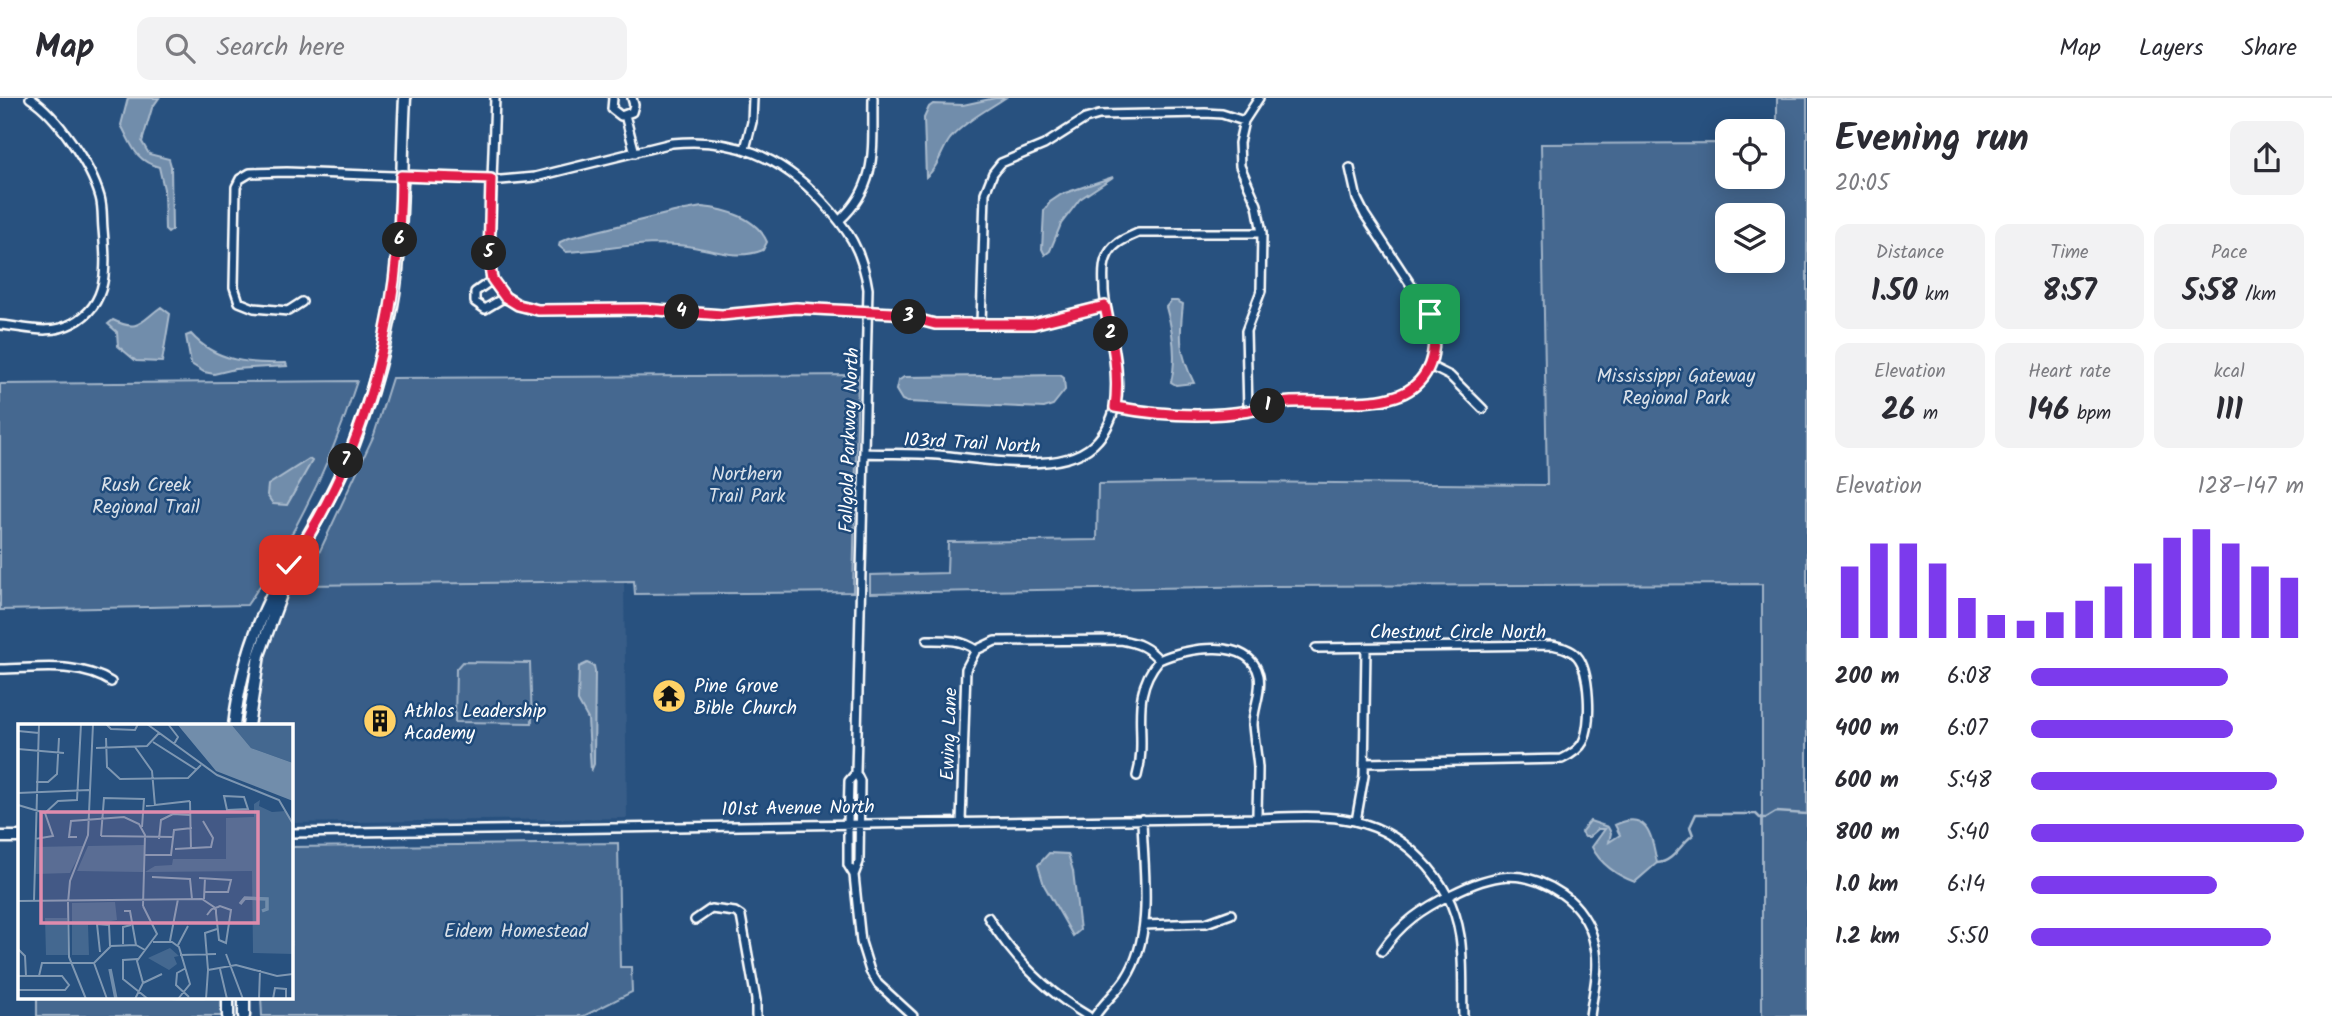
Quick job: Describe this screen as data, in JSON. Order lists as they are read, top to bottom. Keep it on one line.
{"streets":{"street":["Fallgold Parkway North","103rd Trail North","Chestnut Circle North","Ewing Lane","101st Avenue North"]},"crossings":[["Fallgold Parkway North","103rd Trail North"],["Fallgold Parkway North","101st Avenue North"],["Ewing Lane","101st Avenue North"]],"parks":["Mississippi Gateway Regional Park","Northern Trail Park","Rush Creek Regional Trail","Eidem Homestead"],"places":{"temple":["Pine Grove Bible Church"],"building":["Athlos Leadership Academy"]},"page":{"header":"Map","search":"Search here","nav":["Map","Layers","Share"],"heading":["Evening run","20:05"],"stats":[["Distance","1.50 km"],["Time","8:57"],["Pace","5:58 /km"],["Elevation","26 m"],["Heart rate","146 bpm"],["kcal","111"]],"pins":["6","5","4","3","2","1","7"],"chart":["Elevation","128–147 m"],"list":[{"name":"200 m","note":"6:08"},{"name":"400 m","note":"6:07"},{"name":"600 m","note":"5:48"},{"name":"800 m","note":"5:40"},{"name":"1.0 km","note":"6:14"},{"name":"1.2 km","note":"5:50"}]}}
